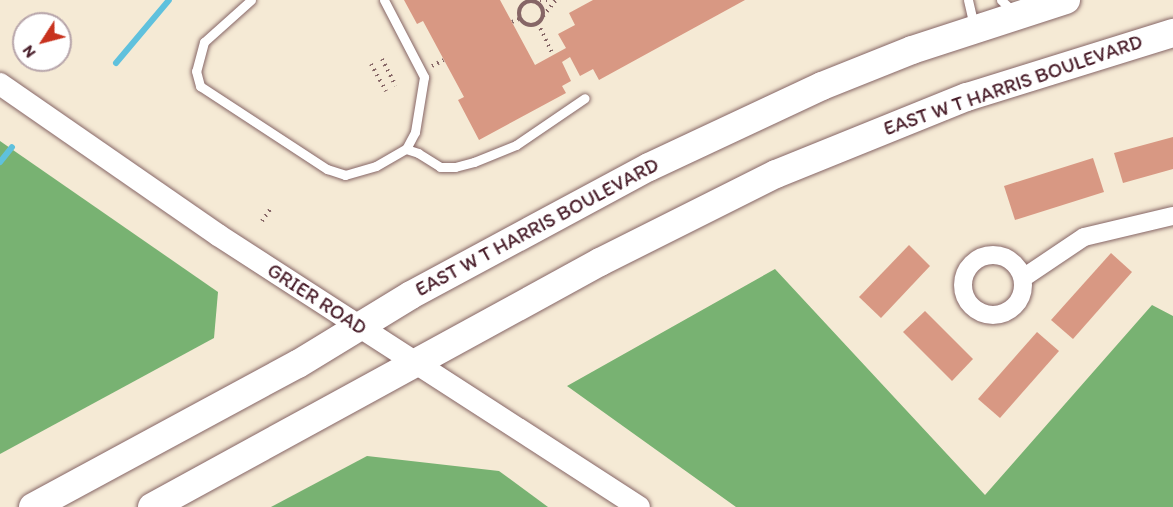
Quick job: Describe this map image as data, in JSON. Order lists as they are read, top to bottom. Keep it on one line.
{"streets":{"main road":["EAST W T HARRIS BOULEVARD"],"street":["GRIER ROAD"]},"crossings":[["EAST W T HARRIS BOULEVARD","GRIER ROAD"]],"north":"bottom left"}
